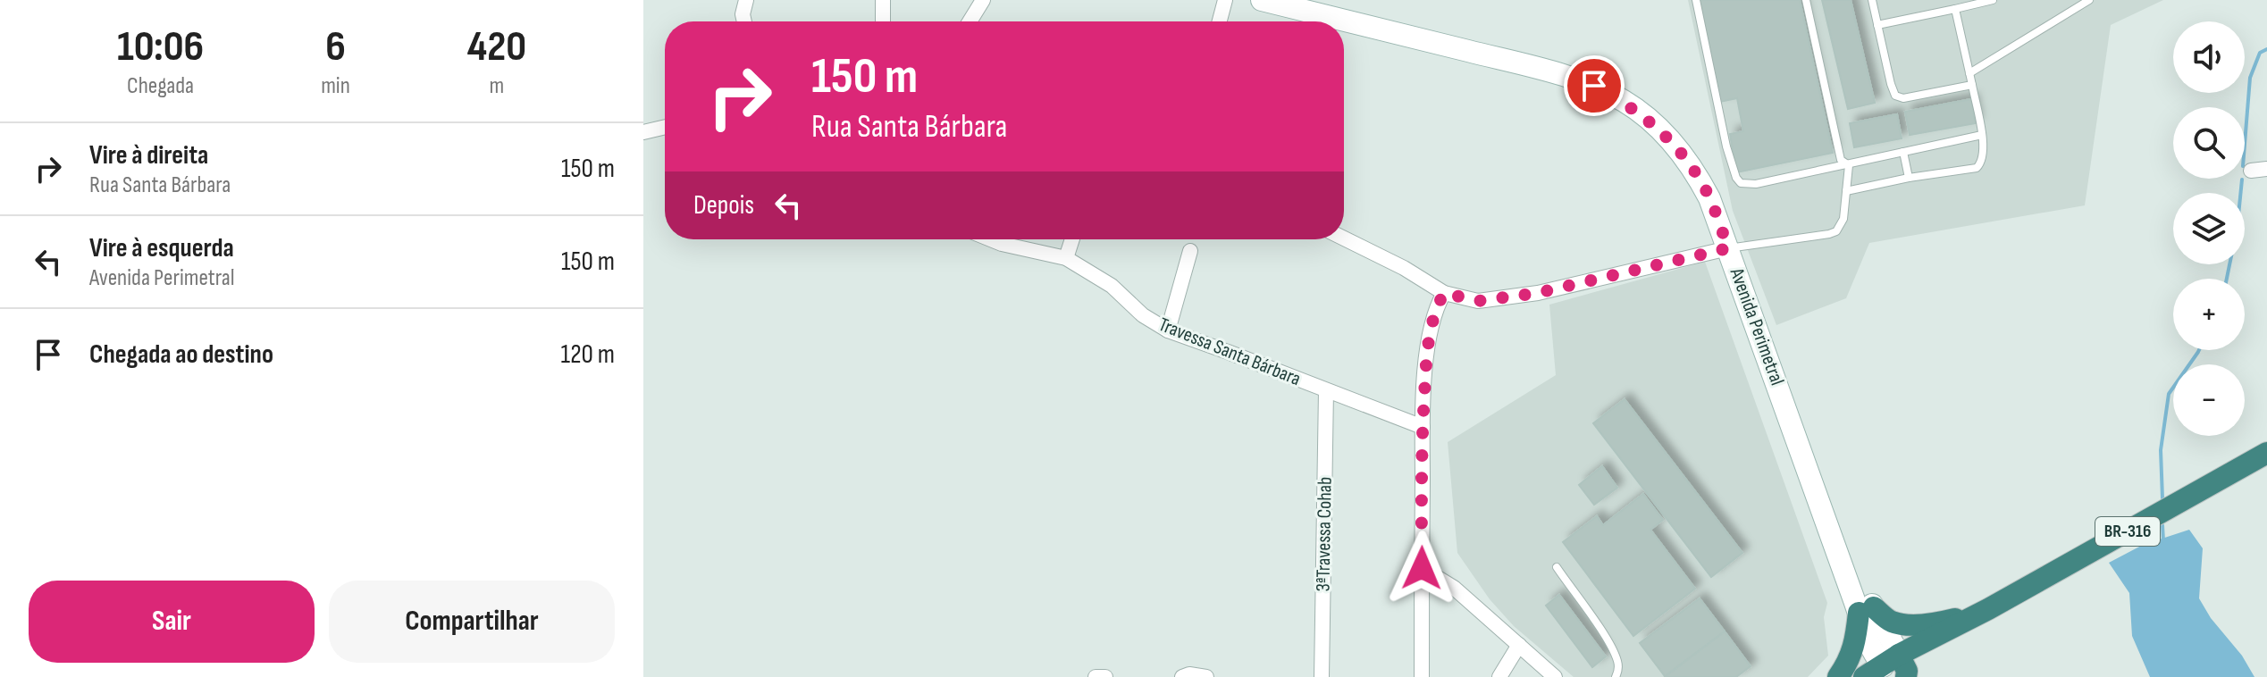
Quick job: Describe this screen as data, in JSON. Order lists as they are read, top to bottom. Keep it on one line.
{"streets":{"highway":["BR-316"],"main road":["Avenida Perimetral"],"street":["Travessa Santa Bárbara","3ªTravessa Cohab"]},"crossings":[["Travessa Santa Bárbara","3ªTravessa Cohab"]],"page":{"eta":["10:06","Chegada","6","min","420","m"],"map_buttons":["+","−"],"turn":["150 m","Rua Santa Bárbara"],"list":[{"name":"Vire à direita","note":"Rua Santa Bárbara","value":"150 m"},{"name":"Vire à esquerda","note":"Avenida Perimetral","value":"150 m"},{"name":"Chegada ao destino","value":"120 m"}],"then":"Depois","buttons":["Sair","Compartilhar"]}}
